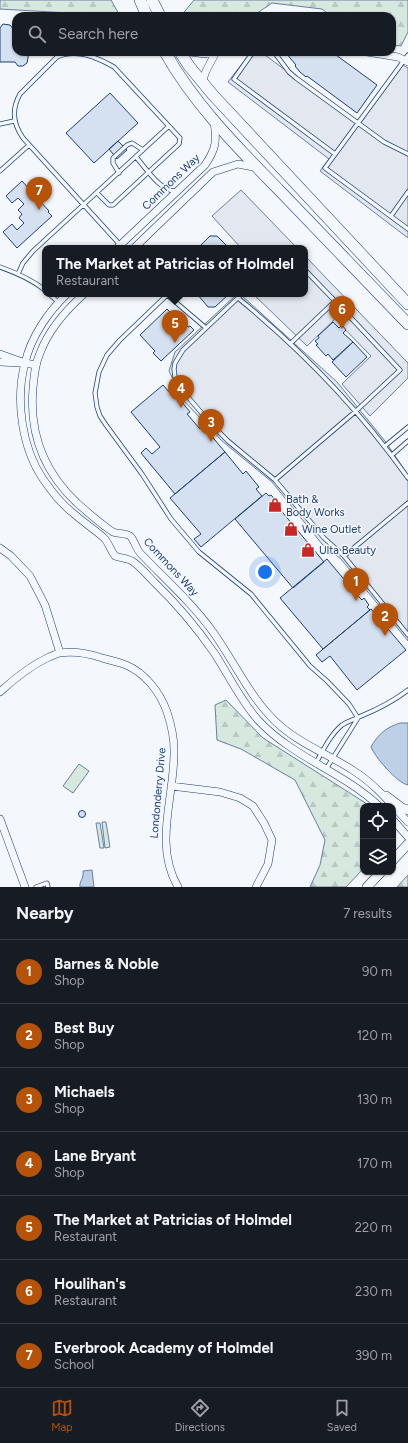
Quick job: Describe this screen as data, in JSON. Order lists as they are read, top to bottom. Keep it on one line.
{"streets":{"street":["Commons Way","Londonderry Drive"]},"places":{"shop":["Bath & Body Works","Wine Outlet","Ulta Beauty"]},"page":{"search":"Search here","pins":["7","6","5","4","3","1","2"],"popup":["The Market at Patricias of Holmdel","Restaurant"],"heading":["Nearby","7 results"],"list":[{"mark":"1","name":"Barnes & Noble","note":"Shop","value":"90 m"},{"mark":"2","name":"Best Buy","note":"Shop","value":"120 m"},{"mark":"3","name":"Michaels","note":"Shop","value":"130 m"},{"mark":"4","name":"Lane Bryant","note":"Shop","value":"170 m"},{"mark":"5","name":"The Market at Patricias of Holmdel","note":"Restaurant","value":"220 m"},{"mark":"6","name":"Houlihan's","note":"Restaurant","value":"230 m"},{"mark":"7","name":"Everbrook Academy of Holmdel","note":"School","value":"390 m"}],"nav":["Map","Directions","Saved"]}}
